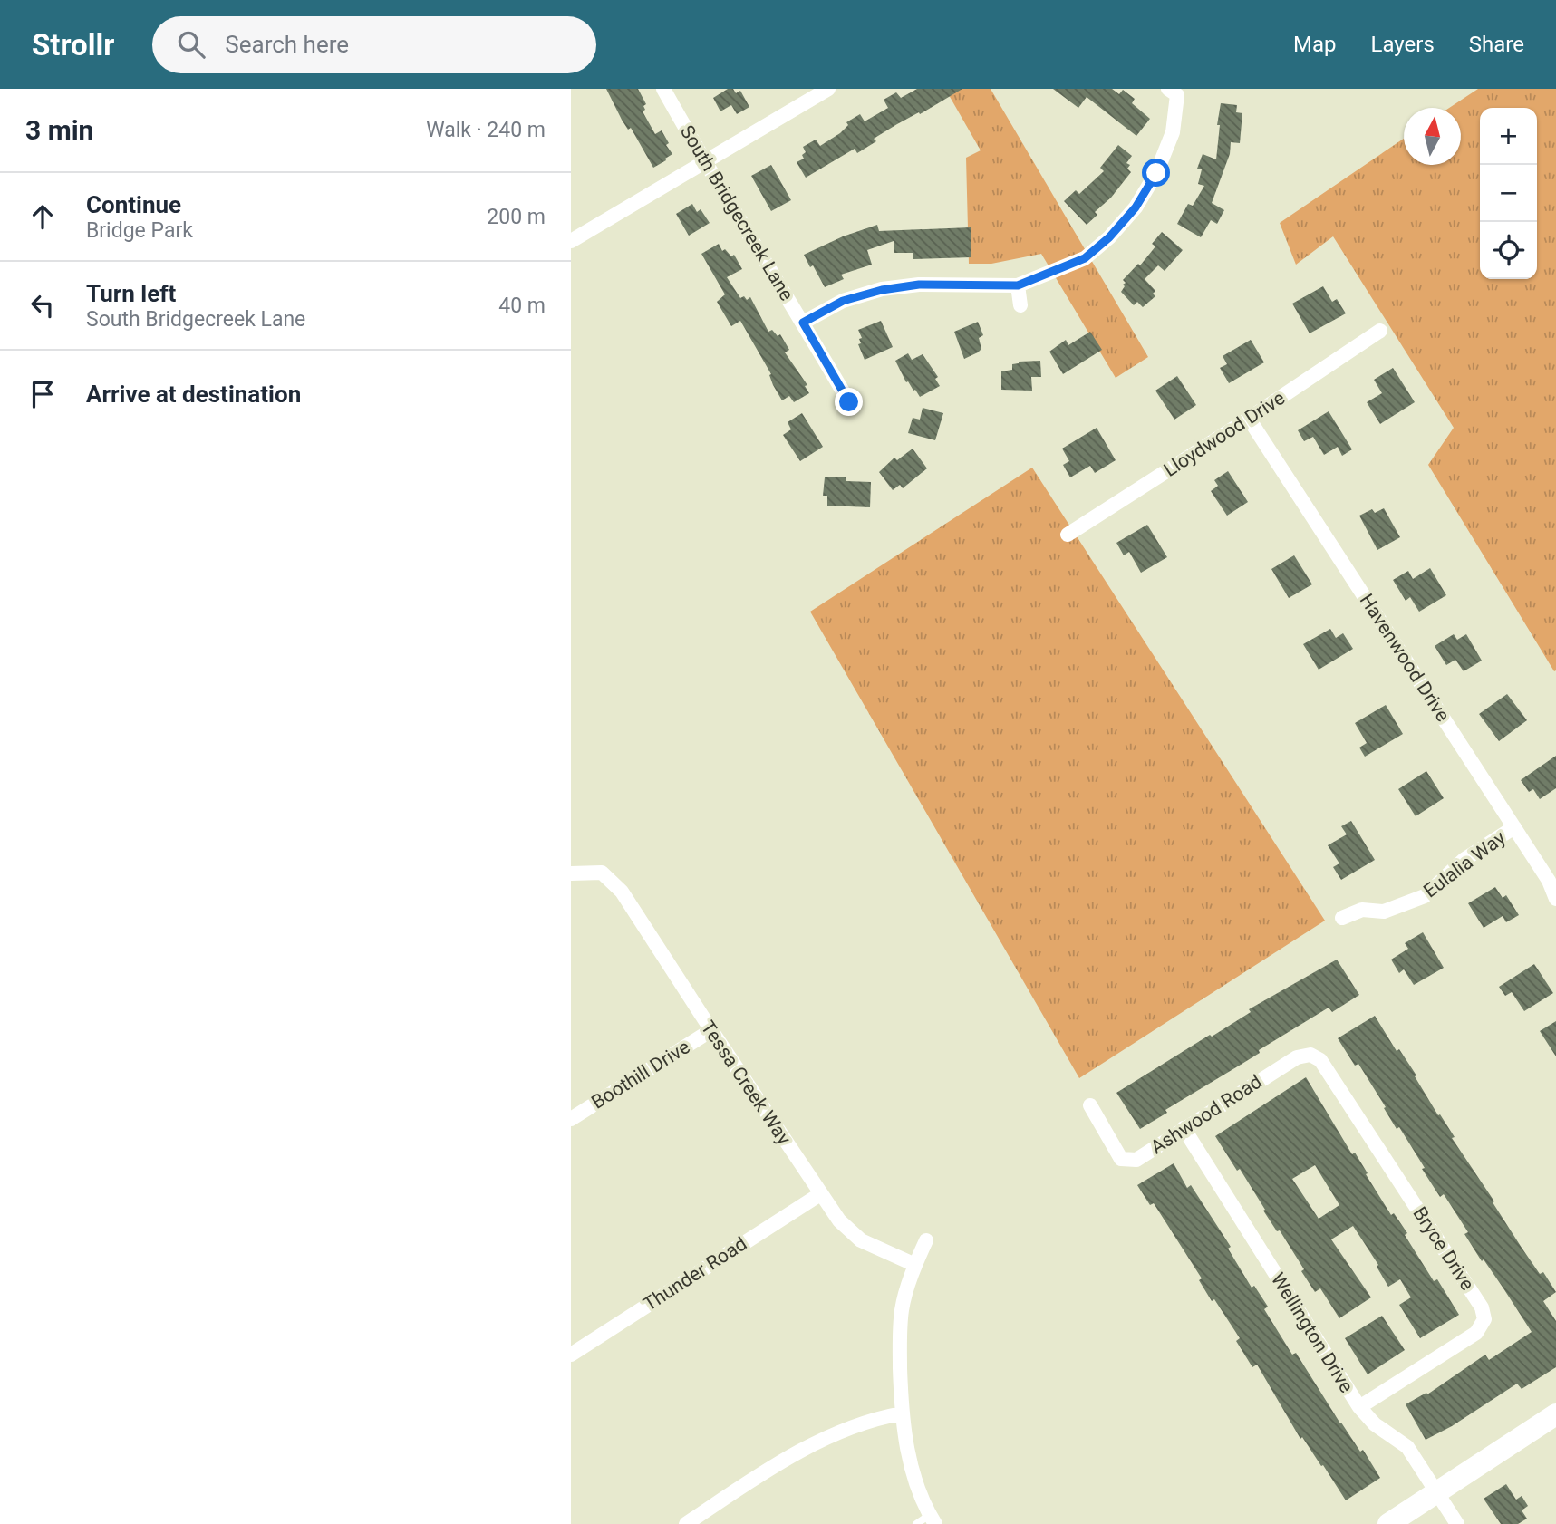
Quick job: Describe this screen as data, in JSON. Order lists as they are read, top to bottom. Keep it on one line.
{"streets":{"street":["South Bridgecreek Lane","Lloydwood Drive","Havenwood Drive","Eulalia Way","Boothill Drive","Tessa Creek Way","Ashwood Road","Bryce Drive","Thunder Road","Wellington Drive"]},"crossings":[["Lloydwood Drive","Havenwood Drive"],["Havenwood Drive","Eulalia Way"],["Boothill Drive","Tessa Creek Way"],["Tessa Creek Way","Thunder Road"],["Ashwood Road","Bryce Drive"],["Ashwood Road","Wellington Drive"],["Bryce Drive","Wellington Drive"]],"north":"top","page":{"header":"Strollr","search":"Search here","nav":["Map","Layers","Share"],"heading":["3 min","Walk · 240 m"],"map_buttons":["+","−"],"list":[["Continue","Bridge Park","200 m"],["Turn left","South Bridgecreek Lane","40 m"],"Arrive at destination"]}}
